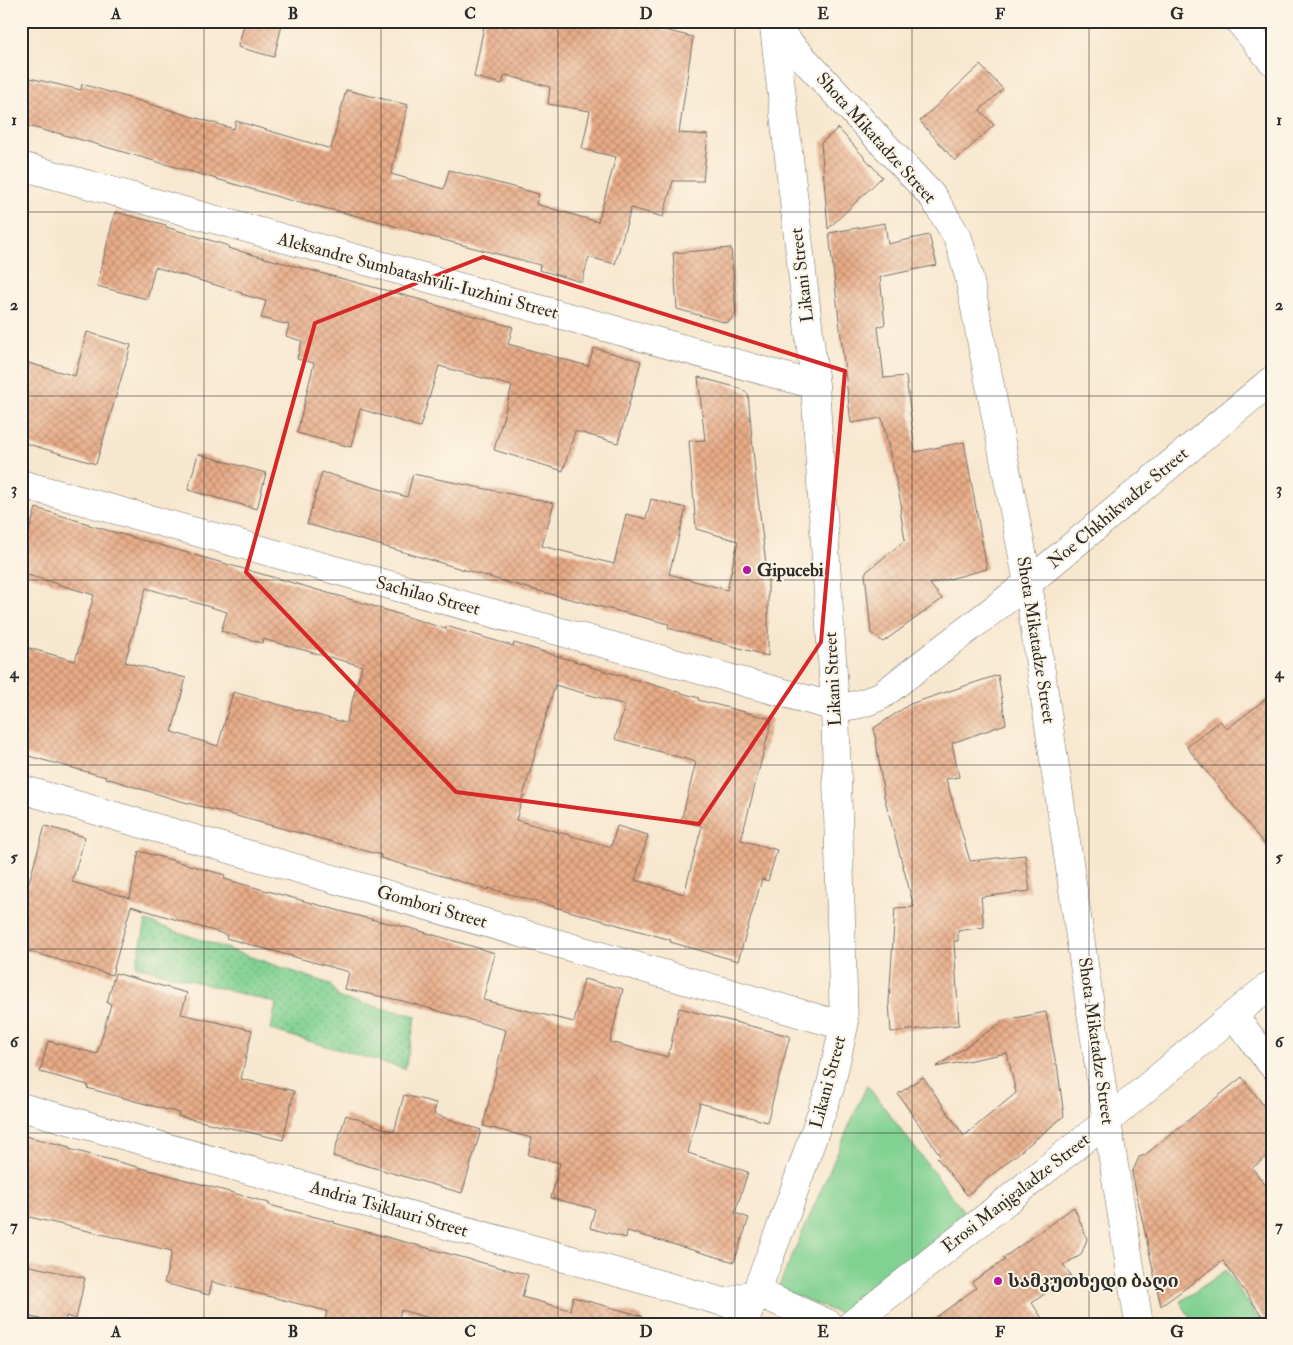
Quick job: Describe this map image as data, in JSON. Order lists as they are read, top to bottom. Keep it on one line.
{"streets":{"street":["Shota Mikatadze Street","Likani Street","Aleksandre Sumbatashvili-Iuzhini Street","Noe Chkhikvadze Street","Sachilao Street","Gombori Street","Erosi Manjgaladze Street","Andria Tsiklauri Street"]},"crossings":[["Shota Mikatadze Street","Likani Street"],["Shota Mikatadze Street","Noe Chkhikvadze Street"],["Shota Mikatadze Street","Erosi Manjgaladze Street"],["Likani Street","Aleksandre Sumbatashvili-Iuzhini Street"],["Likani Street","Noe Chkhikvadze Street"],["Likani Street","Sachilao Street"],["Likani Street","Gombori Street"],["Likani Street","Andria Tsiklauri Street"],["Noe Chkhikvadze Street","Sachilao Street"]],"places":["Gipucebi","სამკუთხედი ბაღი"],"grid":{"columns":["A","B","C","D","E","F","G"],"rows":["1","2","3","4","5","6","7"]}}
